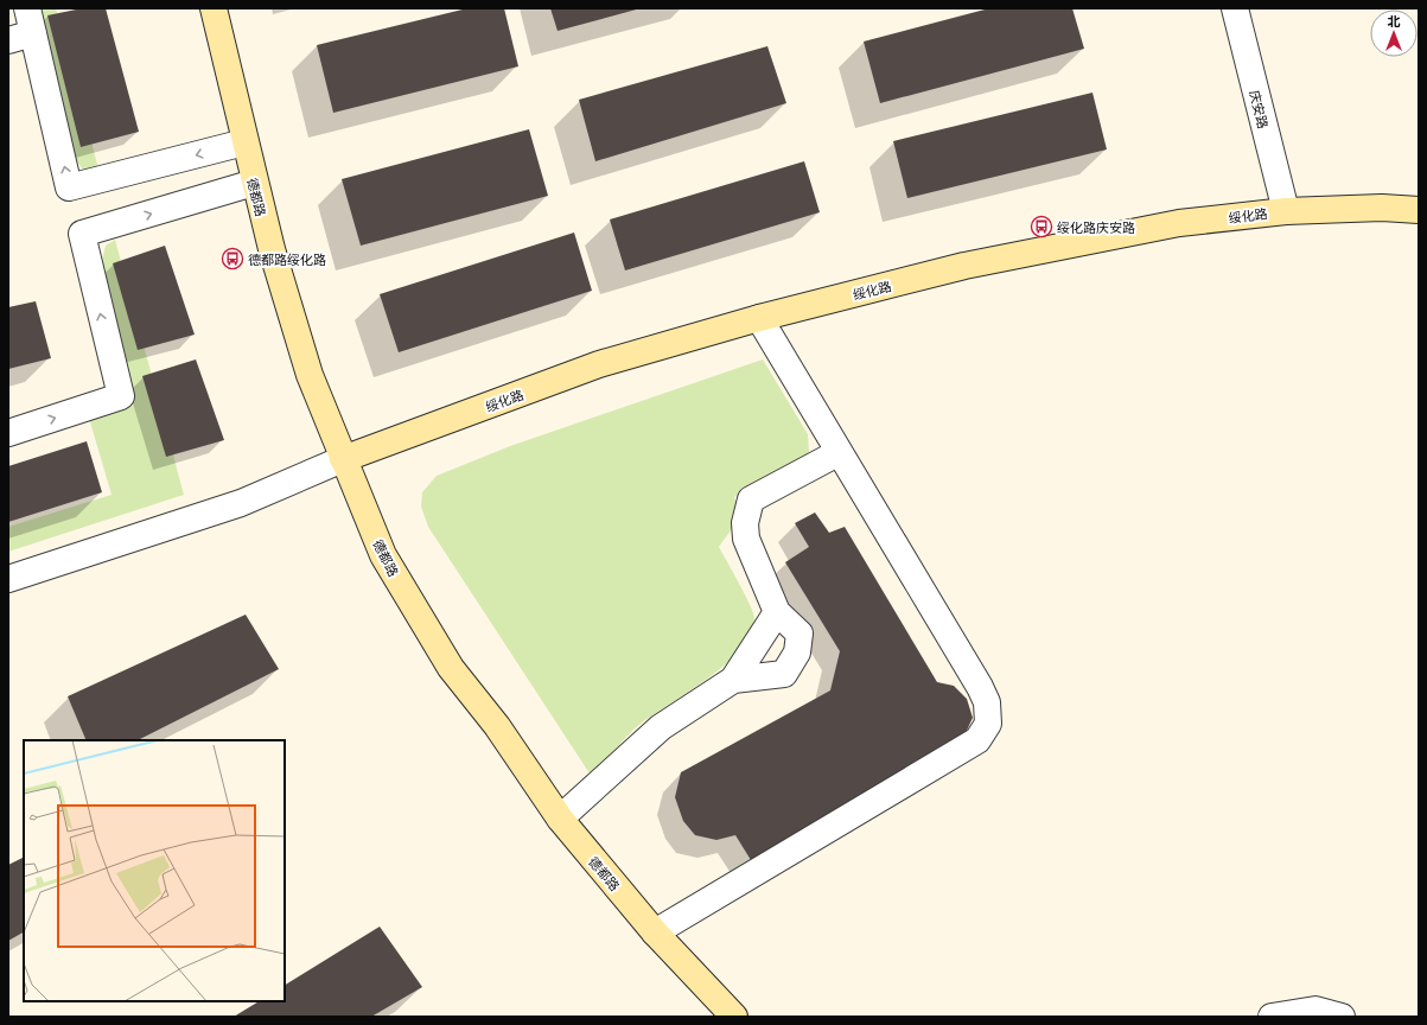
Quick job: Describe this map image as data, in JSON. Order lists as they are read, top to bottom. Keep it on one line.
{"streets":{"street":["庆安路","德都路","绥化路"]},"crossings":[["庆安路","绥化路"],["德都路","绥化路"]],"places":{"bus stop":["绥化路庆安路","德都路绥化路"]},"north":"top"}
